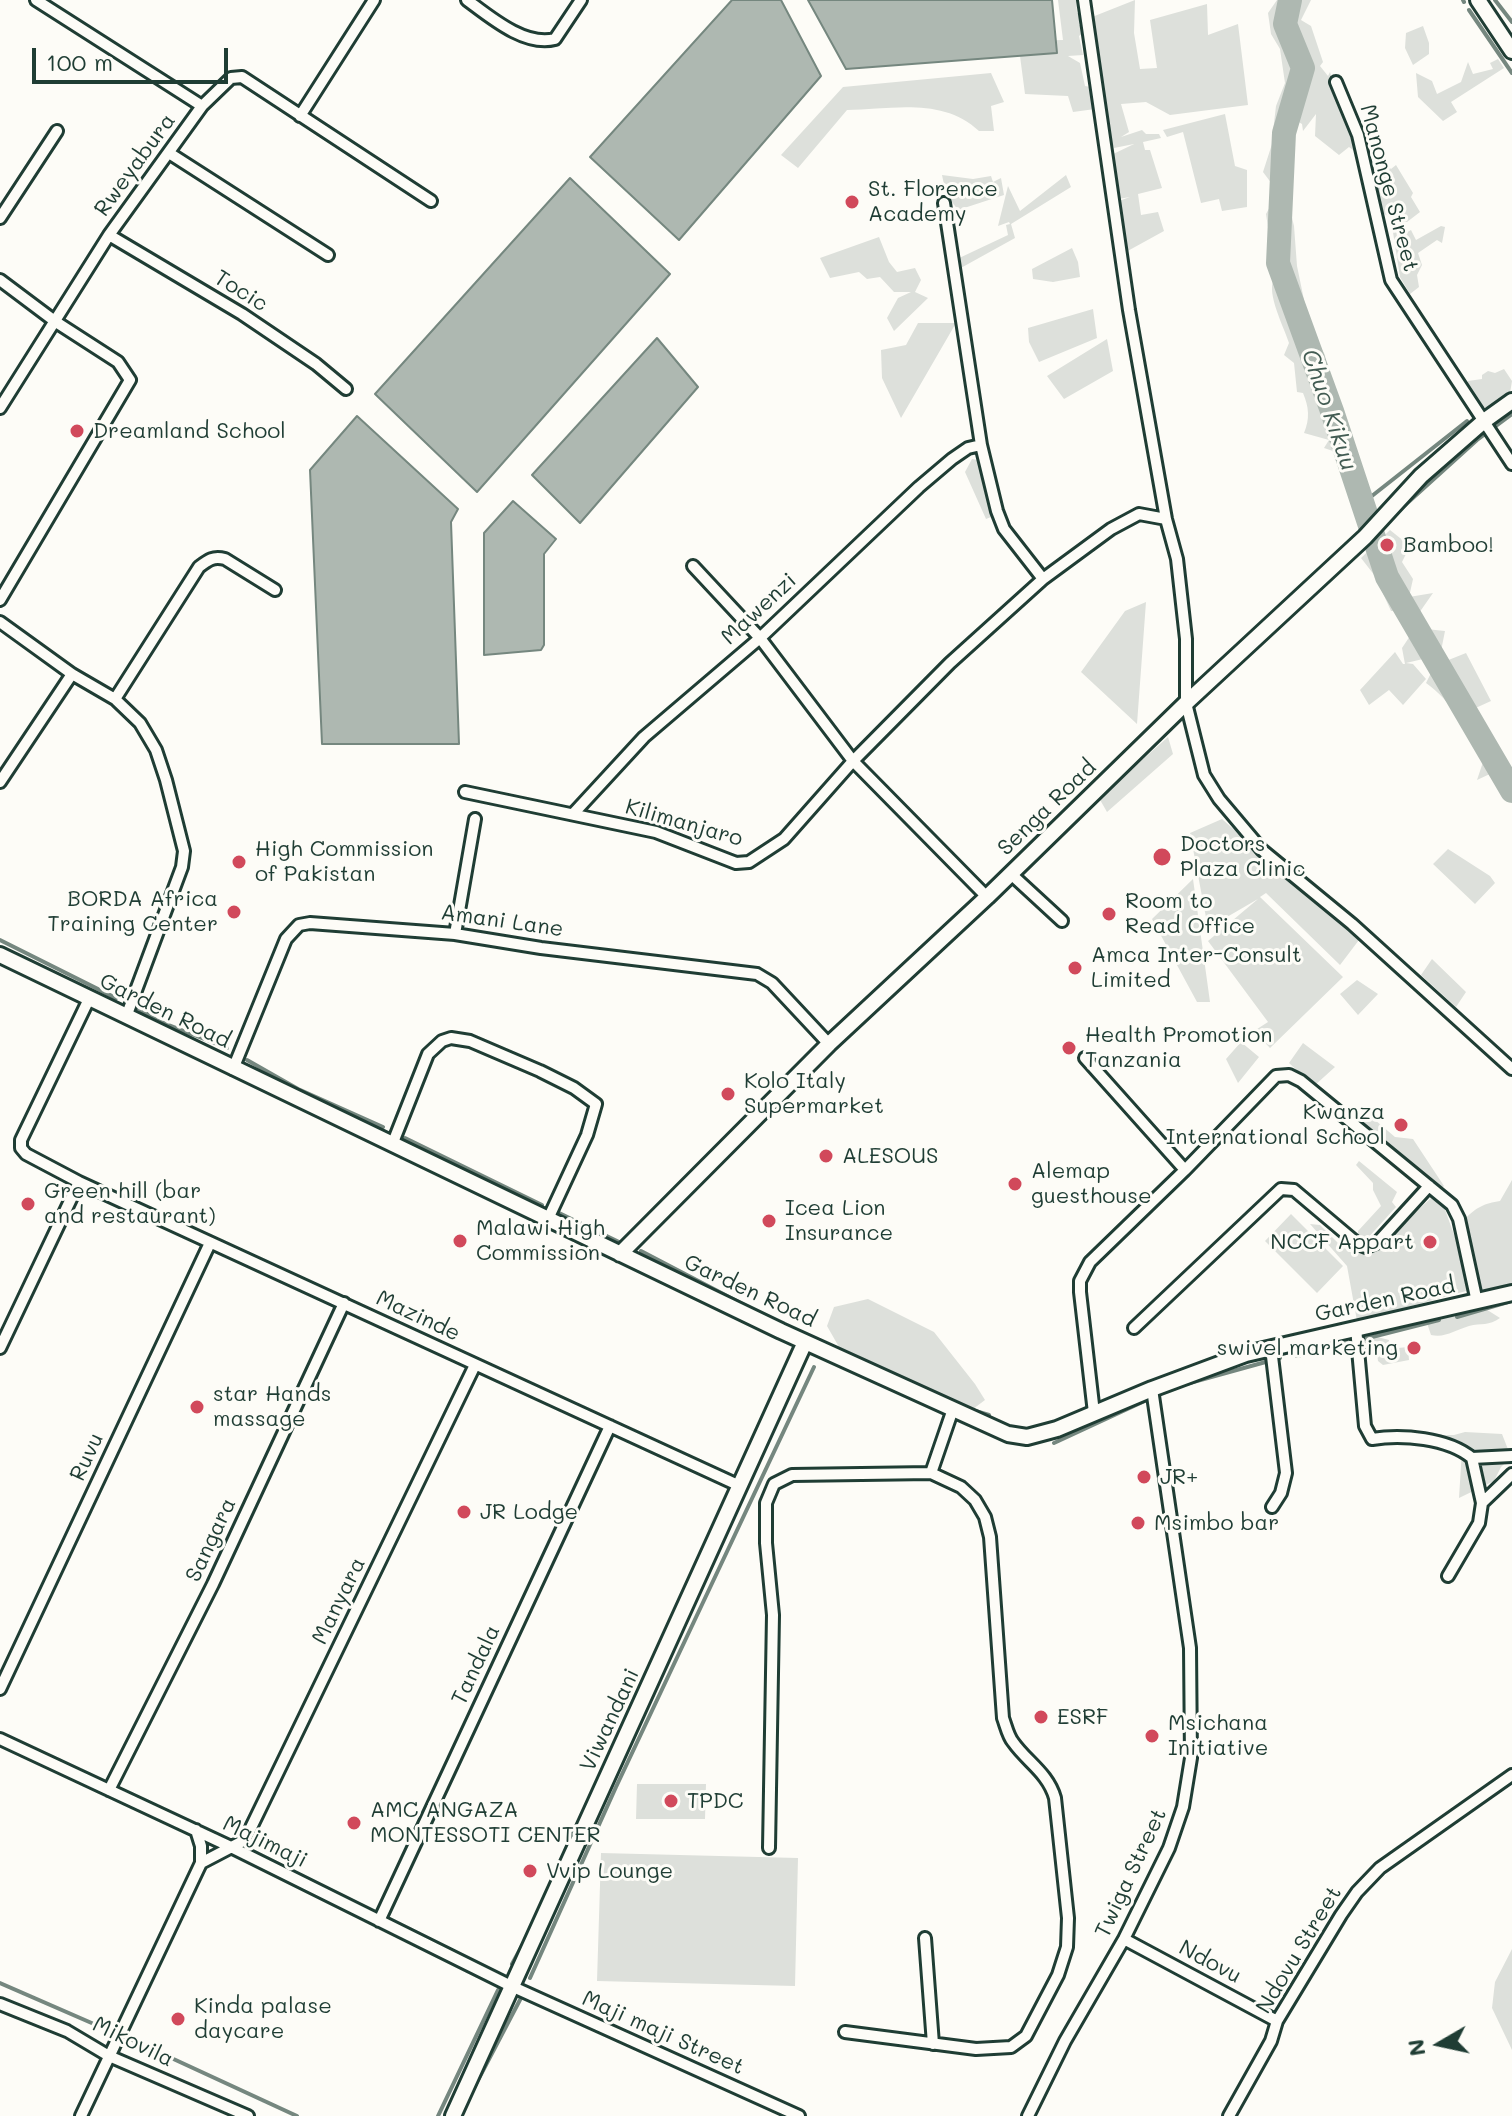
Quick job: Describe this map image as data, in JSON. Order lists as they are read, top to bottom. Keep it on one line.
{"streets":{"street":["Rweyabura","Manonge Street","Tocic","Mawenzi","Senga Road","Kilimanjaro","Amani Lane","Garden Road","Mazinde","Ruvu","Sangara","Manyara","Tandala","Viwandani","Majimaji","Twiga Street","Ndovu Street","Ndovu","Maji maji Street","Mikovila"]},"crossings":[["Rweyabura","Tocic"],["Manonge Street","Senga Road"],["Mawenzi","Kilimanjaro"],["Senga Road","Amani Lane"],["Senga Road","Garden Road"],["Amani Lane","Garden Road"],["Garden Road","Mazinde"],["Garden Road","Viwandani"],["Garden Road","Twiga Street"],["Mazinde","Ruvu"],["Mazinde","Sangara"],["Mazinde","Manyara"],["Mazinde","Tandala"],["Mazinde","Viwandani"],["Sangara","Majimaji"],["Manyara","Majimaji"],["Tandala","Majimaji"],["Viwandani","Majimaji"],["Viwandani","Maji maji Street"],["Majimaji","Maji maji Street"],["Twiga Street","Ndovu"],["Ndovu Street","Ndovu"]],"water":["Chuo Kikuu"],"places":["St. Florence Academy","Dreamland School","Bamboo!","Doctors Plaza Clinic","High Commission of Pakistan","BORDA Africa Training Center","Room to Read Office","Amca Inter-Consult Limited","Health Promotion Tanzania","Kolo Italy Supermarket","Kwanza International School","ALESOUS","Alemap guesthouse","Green hill (bar and restaurant)","Icea Lion Insurance","Malawi High Commission","NCCF Appart","swivel marketing","star Hands massage","JR+","JR Lodge","Msimbo bar","ESRF","Msichana Initiative","TPDC","AMC ANGAZA MONTESSOTI CENTER","Vvip Lounge","Kinda palase daycare"],"scale_bar":"100 m","north":"left"}
